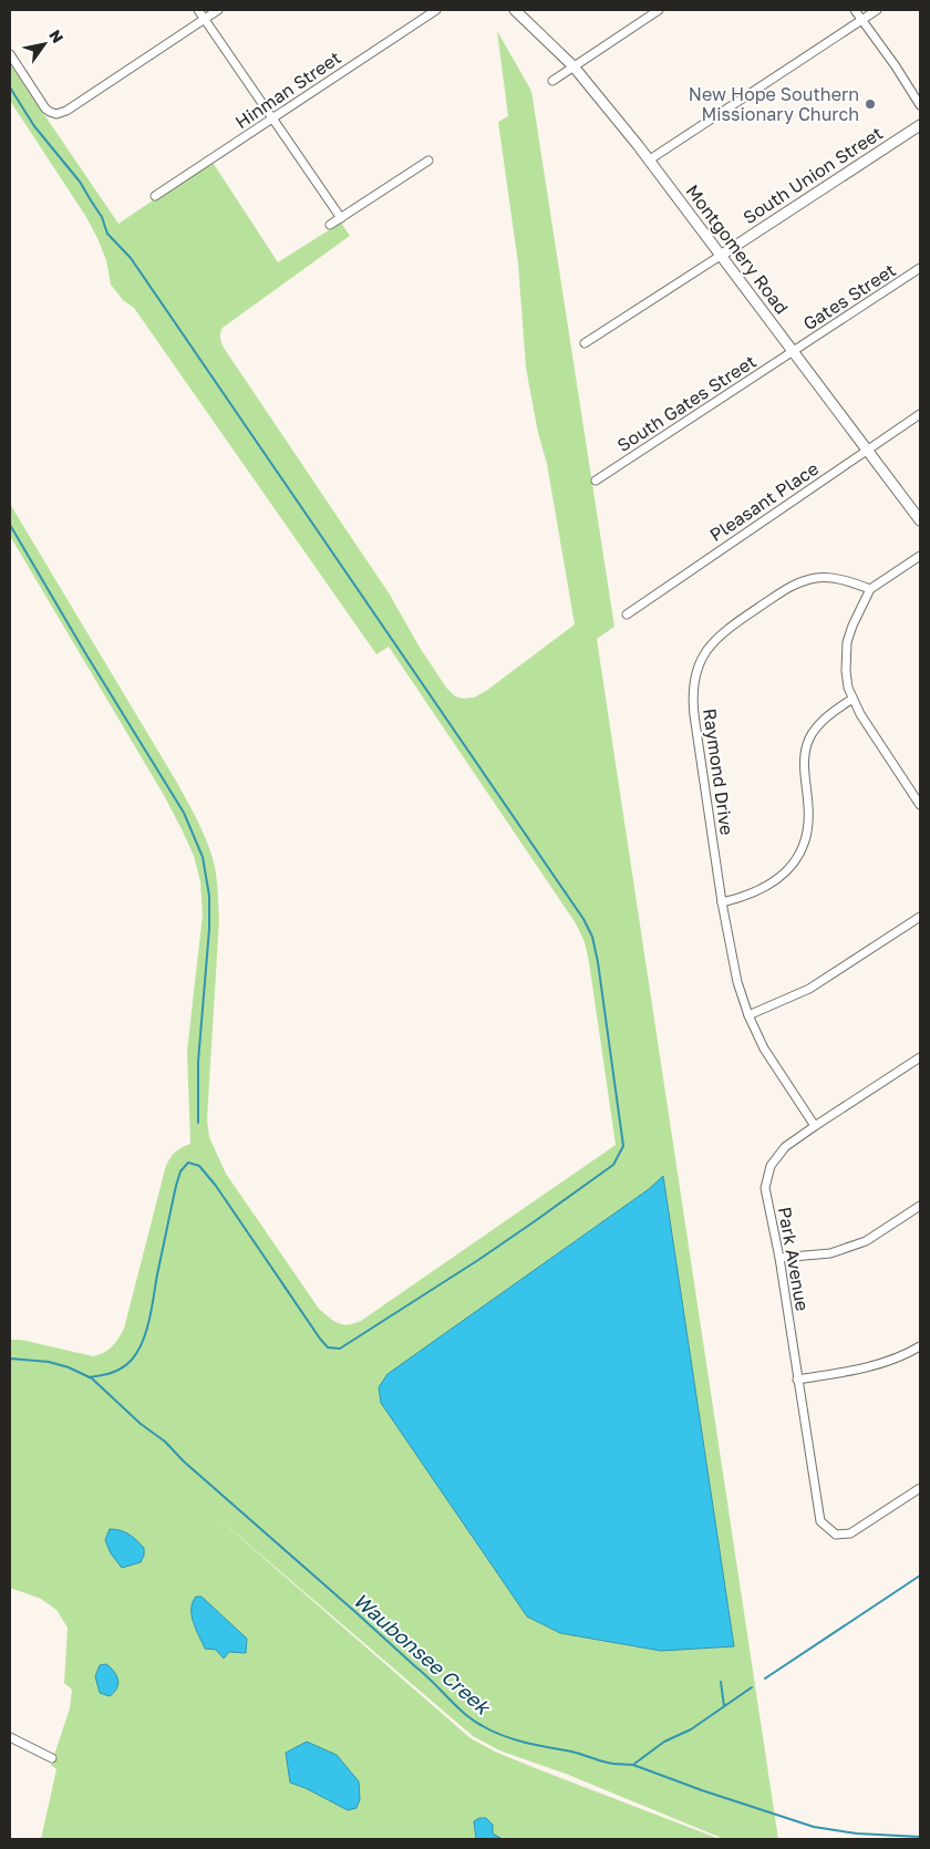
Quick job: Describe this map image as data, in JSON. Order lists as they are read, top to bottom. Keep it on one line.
{"streets":{"street":["Hinman Street","South Union Street","Montgomery Road","Gates Street","South Gates Street","Pleasant Place","Raymond Drive","Park Avenue"]},"crossings":[["South Union Street","Montgomery Road"],["Montgomery Road","Gates Street"],["Montgomery Road","South Gates Street"],["Montgomery Road","Pleasant Place"],["Gates Street","South Gates Street"],["Raymond Drive","Park Avenue"]],"water":["Waubonsee Creek"],"places":["New Hope Southern Missionary Church"],"north":"top right"}
